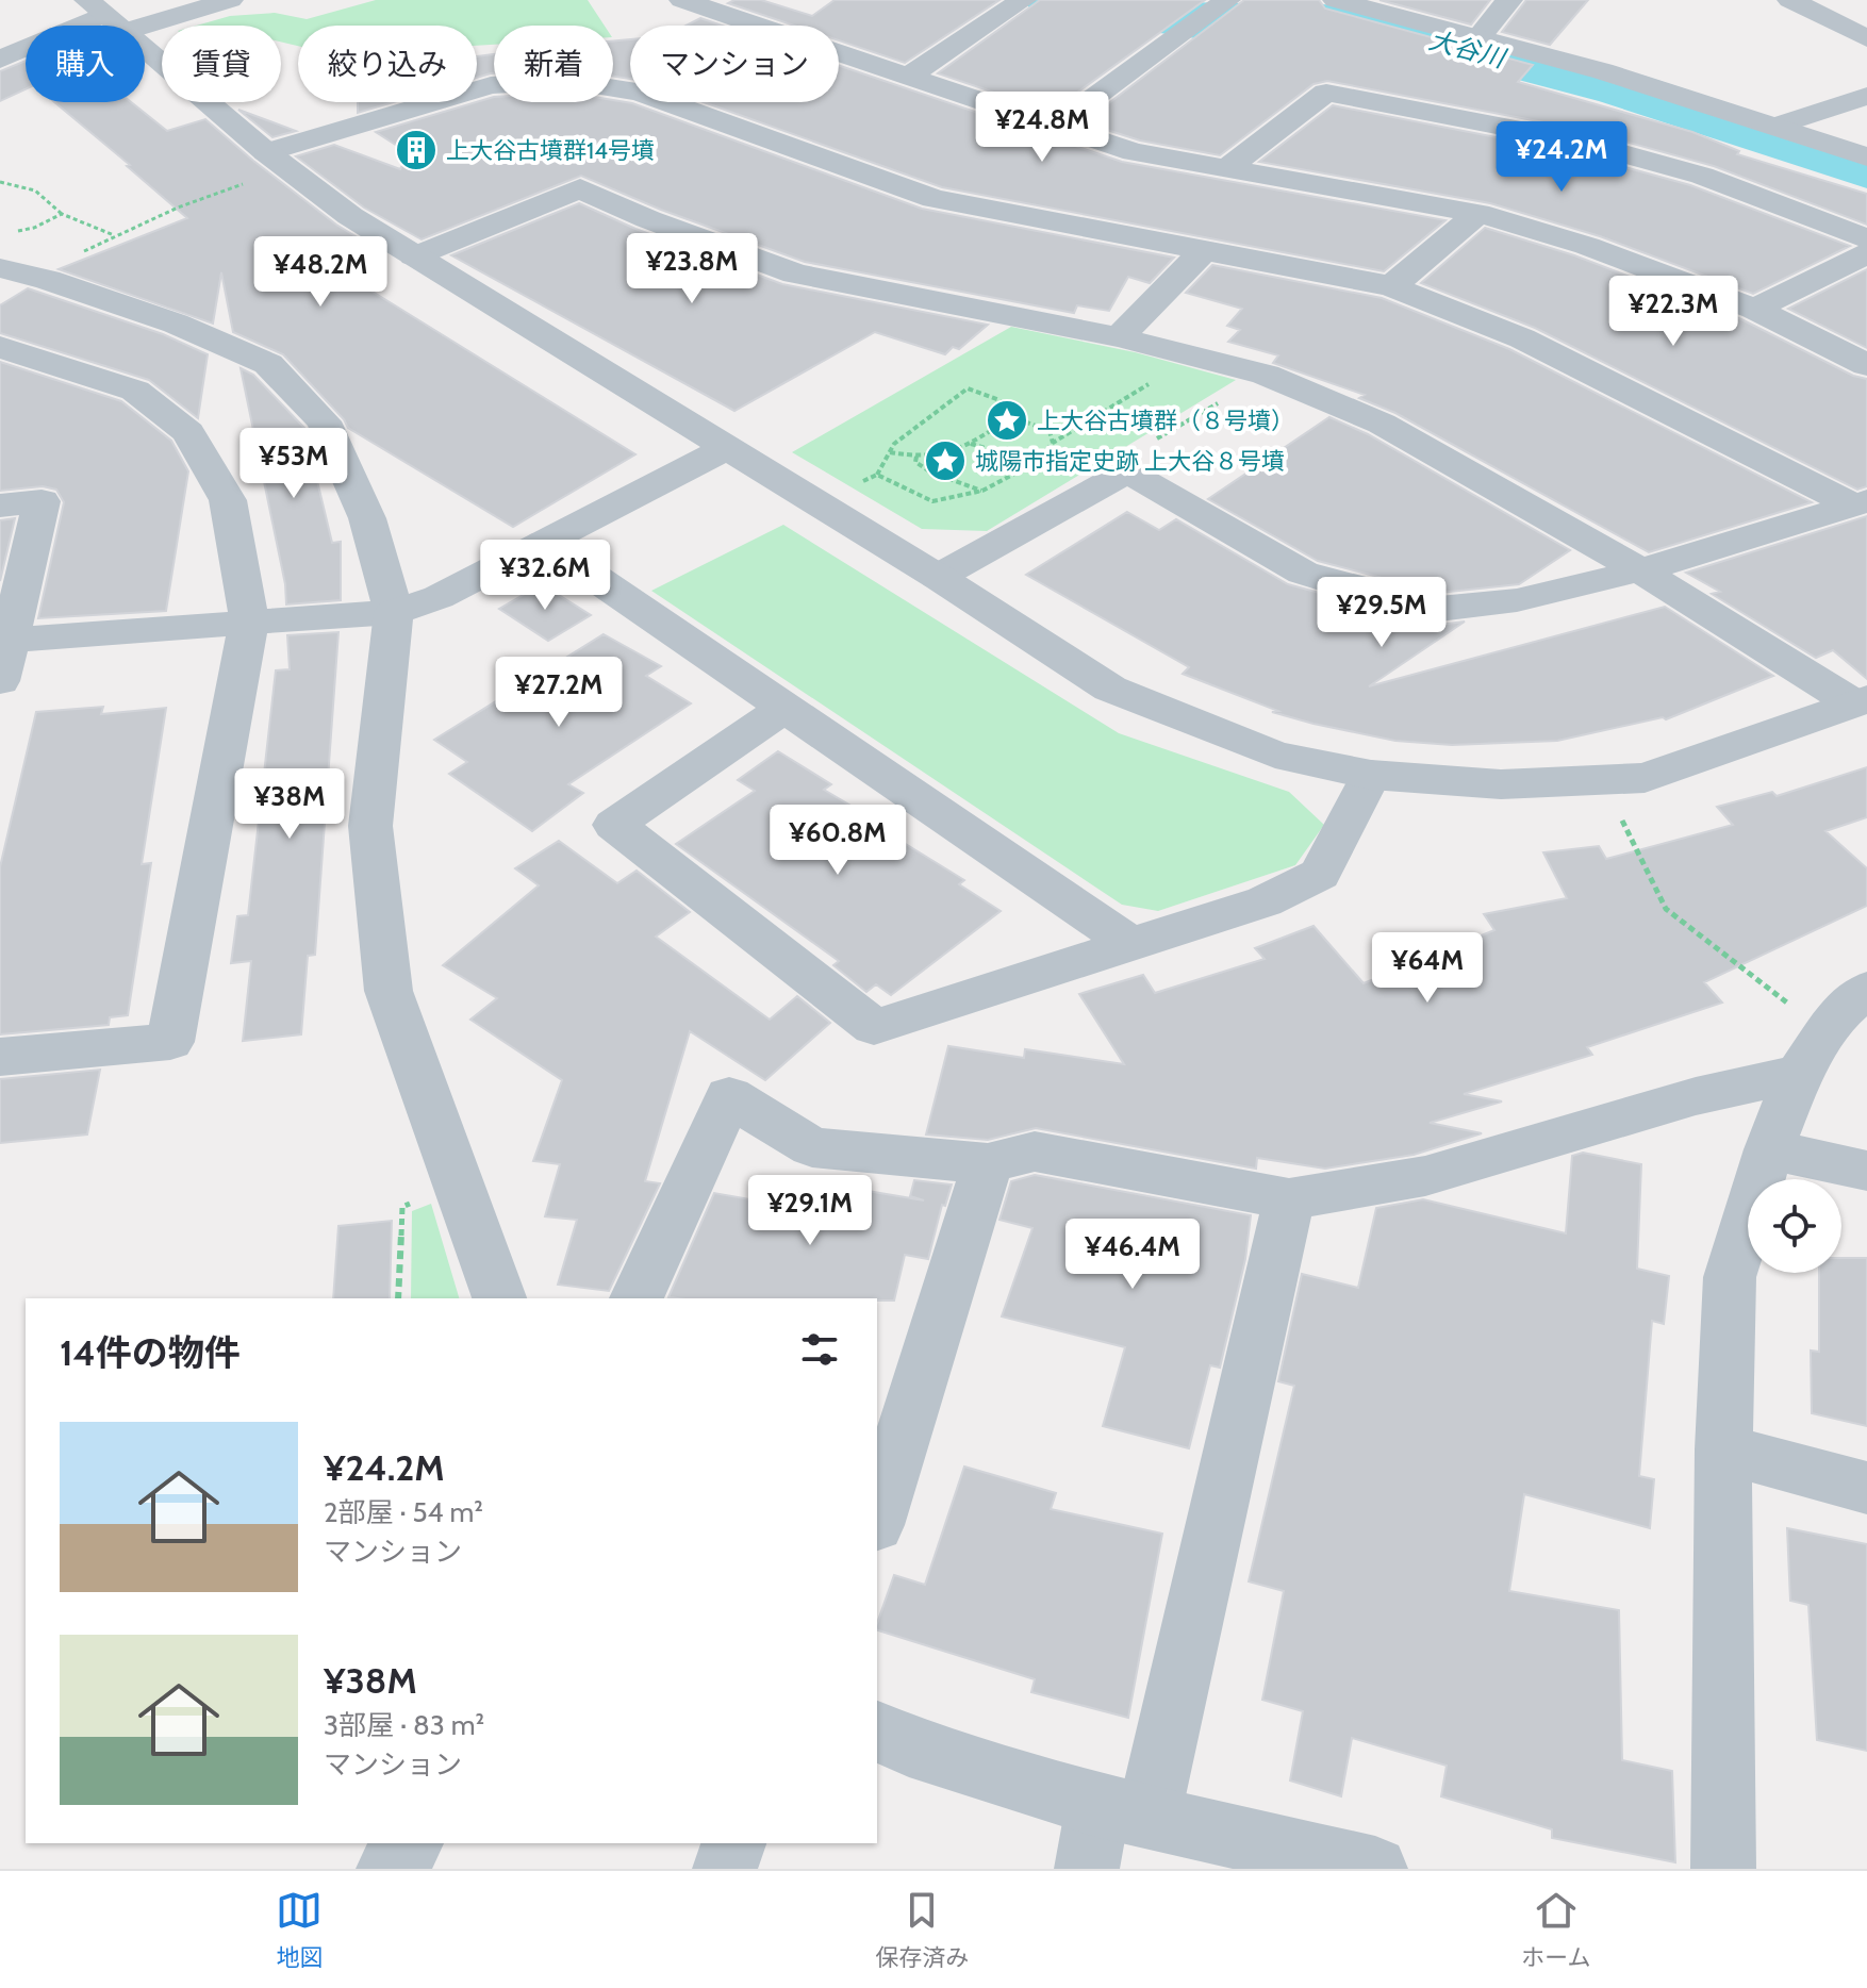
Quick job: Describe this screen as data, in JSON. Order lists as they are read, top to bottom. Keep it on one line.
{"water":["大谷川"],"places":{"building":["上大谷古墳群14号墳"],"place":["上大谷古墳群（８号墳）","城陽市指定史跡 上大谷８号墳"]},"page":{"chip":["購入","賃貸","絞り込み","新着","マンション"],"price":["¥24.8M","¥24.2M","¥23.8M","¥48.2M","¥22.3M","¥53M","¥32.6M","¥29.5M","¥27.2M","¥38M","¥60.8M","¥64M","¥29.1M","¥46.4M"],"heading":"14件の物件","list":[{"name":"¥24.2M","note":"2部屋 · 54 m² · マンション"},{"name":"¥38M","note":"3部屋 · 83 m² · マンション"}],"tabs":["地図","保存済み","ホーム"]}}
